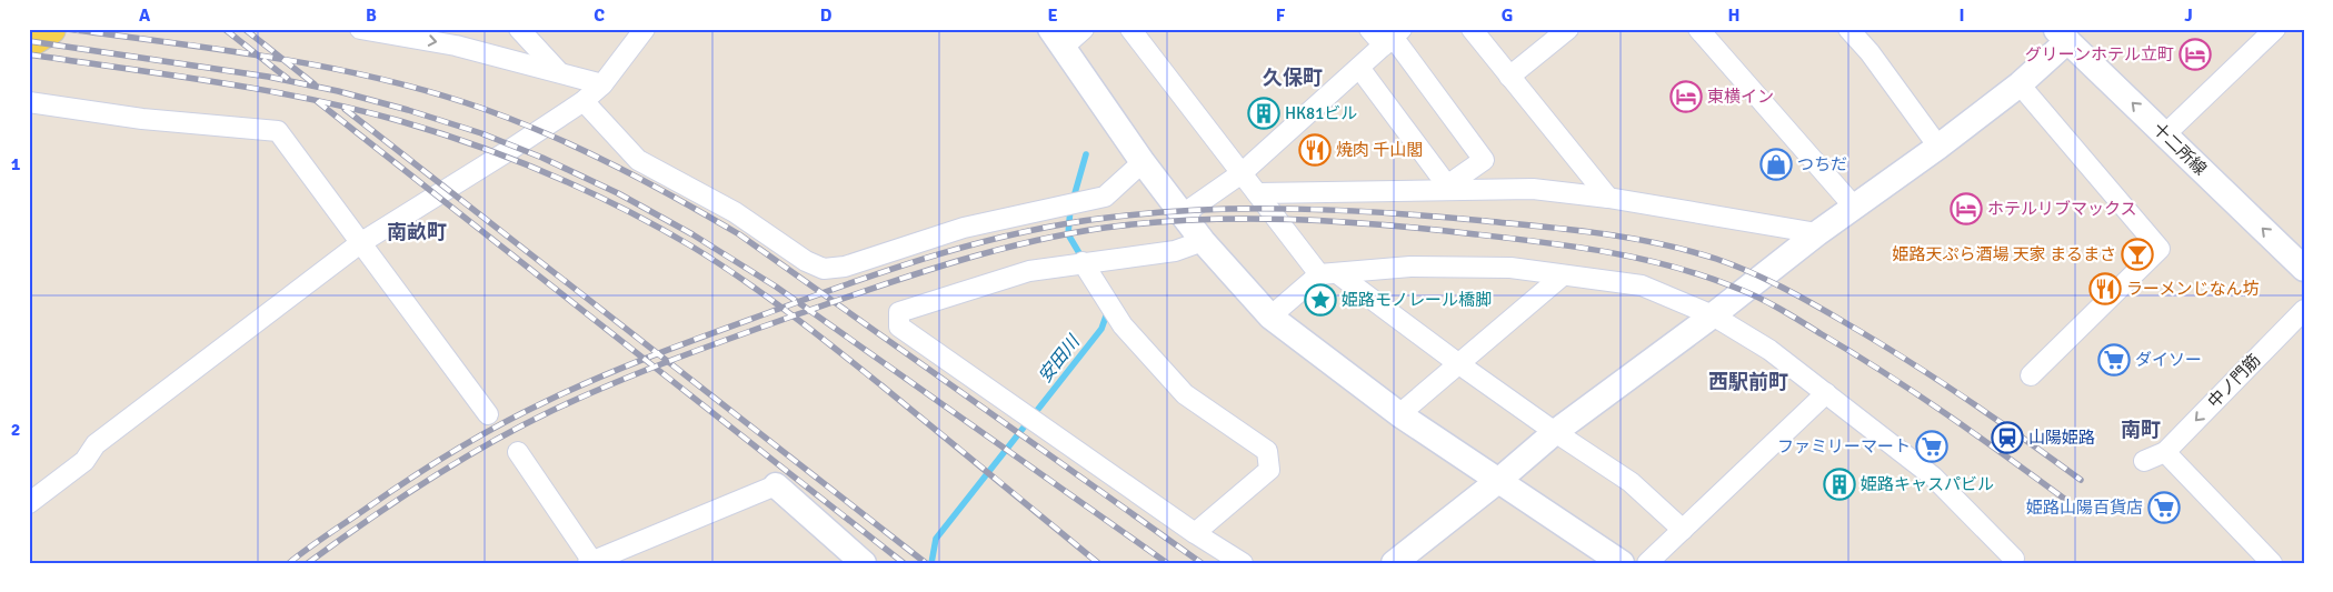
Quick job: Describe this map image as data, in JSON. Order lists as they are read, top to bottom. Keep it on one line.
{"streets":{"street":["十二所線","中ノ門筋"]},"one_way":["十二所線","中ノ門筋"],"districts":["久保町","南畝町","西駅前町","南町"],"water":["安田川"],"places":{"hotel":["グリーンホテル立町","東横イン","ホテルリブマックス"],"building":["HK81ビル","姫路キャスパビル"],"restaurant":["焼肉 千山閣","ラーメンじなん坊"],"shop":["つちだ"],"bar":["姫路天ぷら酒場 天家 まるまさ"],"place":["姫路モノレール橋脚"],"supermarket":["ダイソー","ファミリーマート","姫路山陽百貨店"],"station":["山陽姫路"]},"grid":{"columns":["A","B","C","D","E","F","G","H","I","J"],"rows":["1","2"]}}
